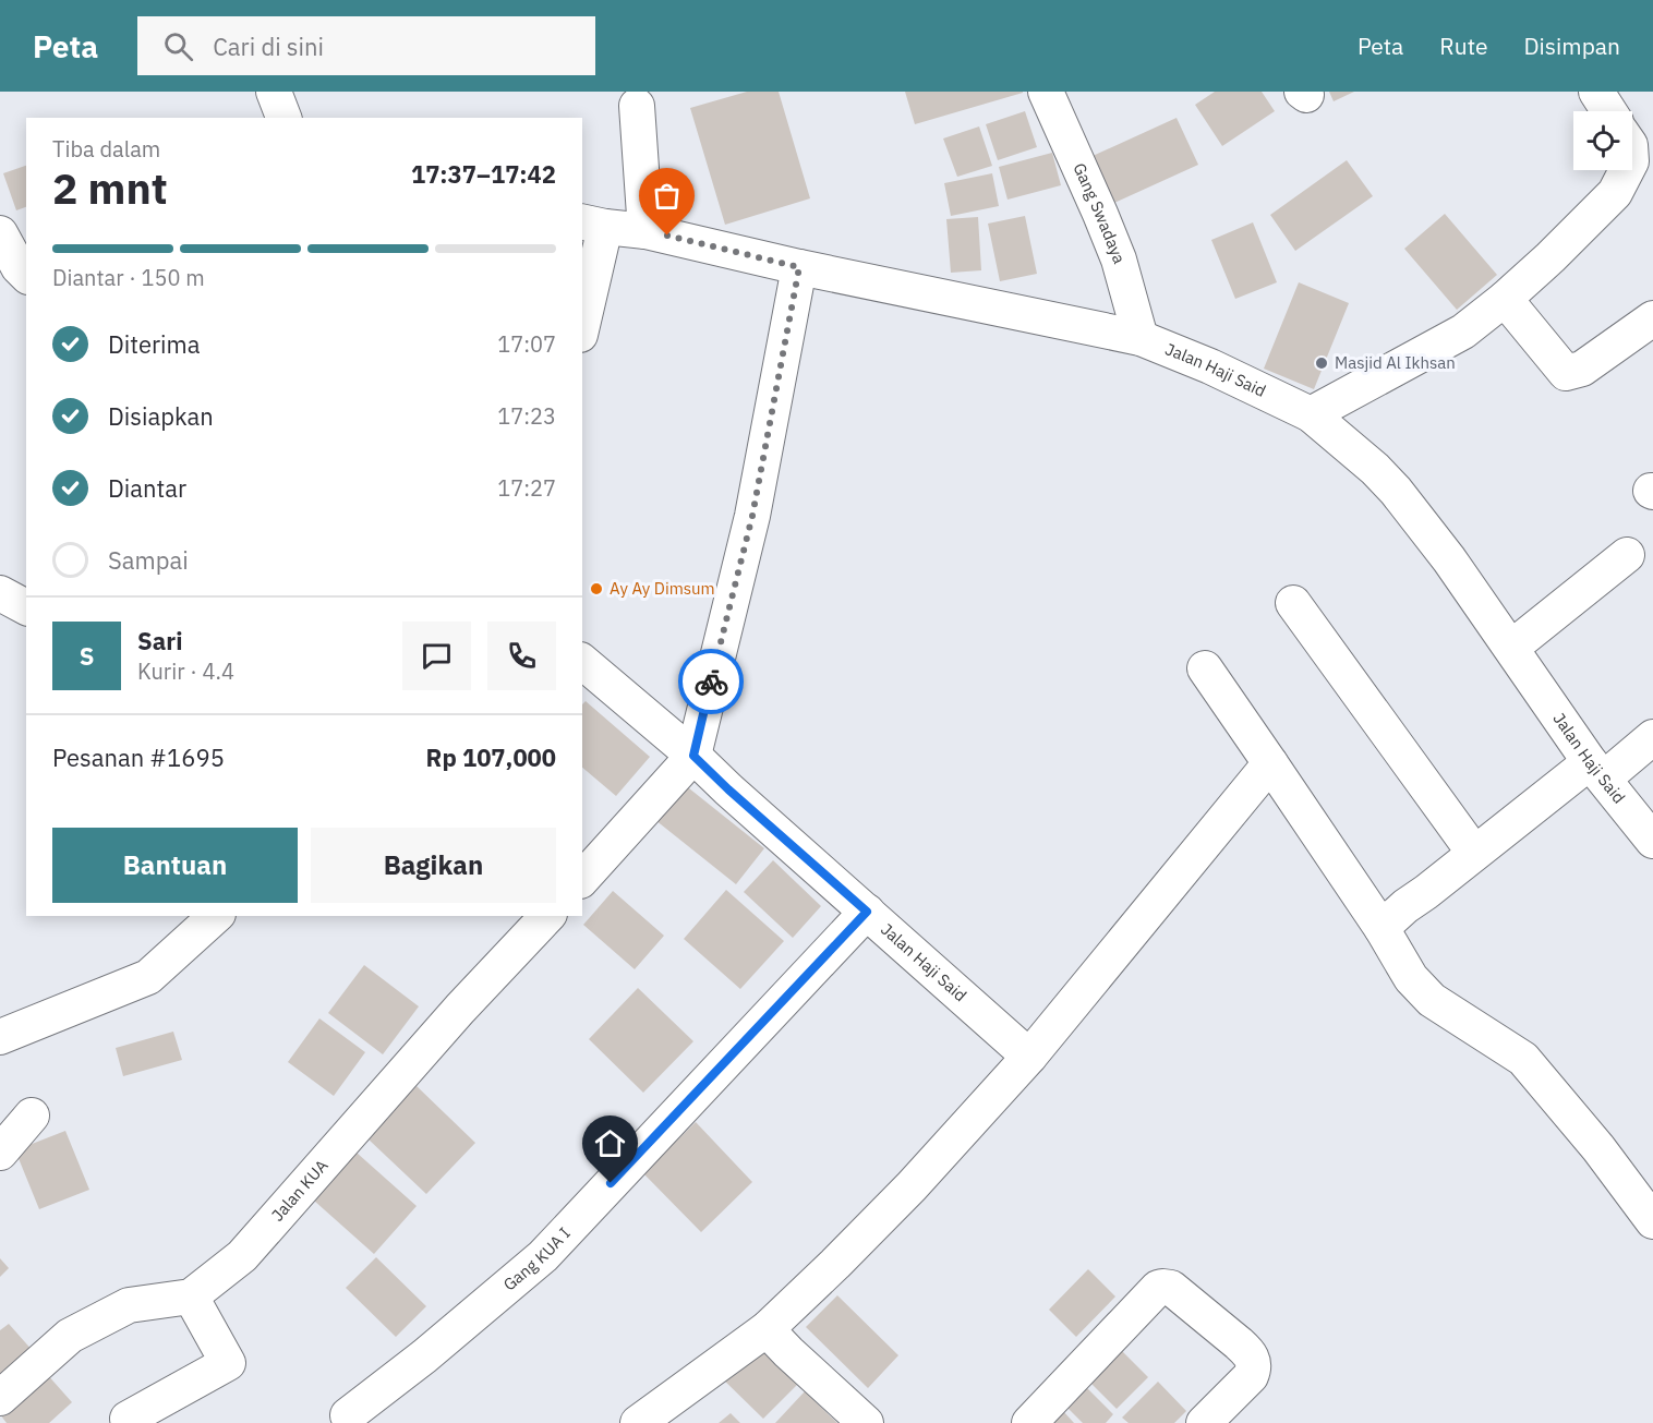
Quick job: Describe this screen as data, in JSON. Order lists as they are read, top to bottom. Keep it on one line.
{"streets":{"street":["Gang Swadaya","Jalan Haji Said","Jalan KUA","Gang KUA I"]},"crossings":[["Gang Swadaya","Jalan Haji Said"],["Jalan Haji Said","Gang KUA I"]],"places":["Masjid Al Ikhsan","Ay Ay Dimsum"],"page":{"header":"Peta","search":"Cari di sini","nav":["Peta","Rute","Disimpan"],"heading":["2 mnt","Tiba dalam","17:37–17:42"],"panel":["Sari","Kurir · 4.4","Pesanan #1695","Rp 107,000"],"bar":"Diantar · 150 m","list":[["Diterima","17:07"],["Disiapkan","17:23"],["Diantar","17:27"],"Sampai"],"round":"S","buttons":["Bantuan","Bagikan"]}}
